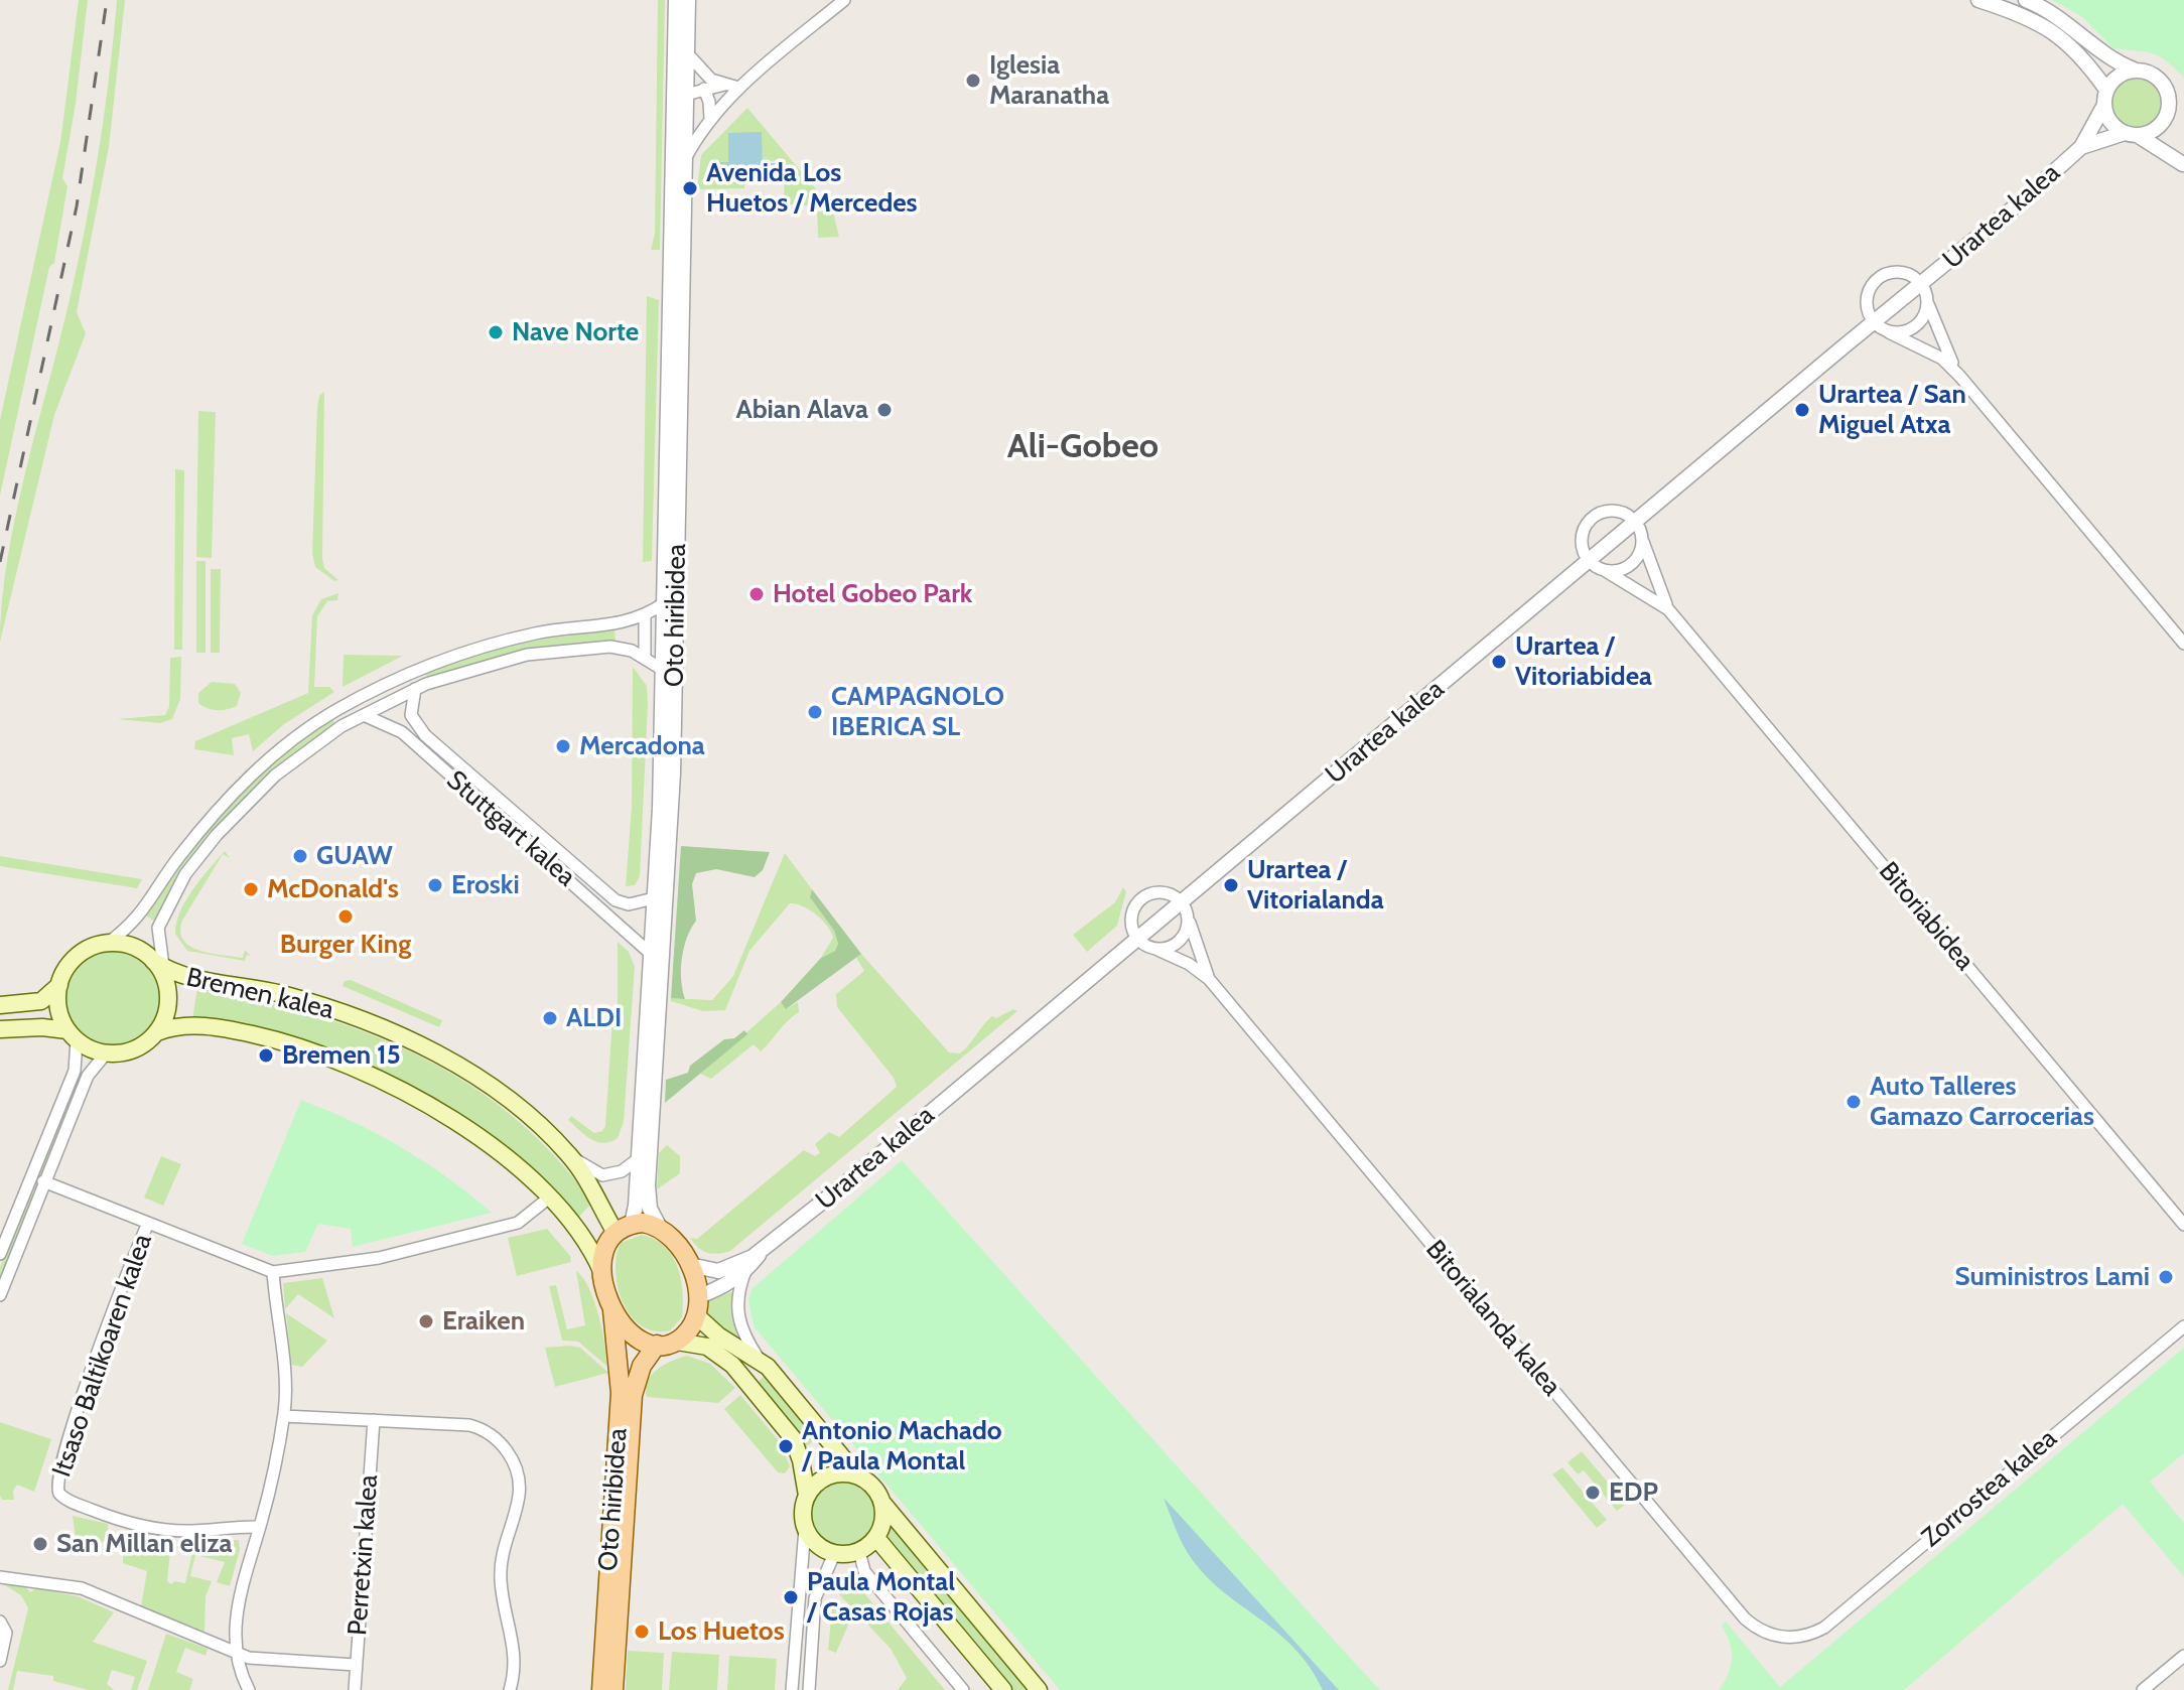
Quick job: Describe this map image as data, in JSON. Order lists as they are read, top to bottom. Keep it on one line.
{"streets":{"main road":["Oto hiribidea","Bremen kalea"],"street":["Urartea kalea","Stuttgart kalea","Bitoriabidea","Bitorialanda kalea","Itsaso Baltikoaren kalea","Zorrostea kalea","Perretxin kalea"]},"crossings":[["Urartea kalea","Oto hiribidea"],["Urartea kalea","Bremen kalea"],["Oto hiribidea","Stuttgart kalea"],["Oto hiribidea","Bremen kalea"],["Bitorialanda kalea","Zorrostea kalea"]],"districts":["Ali-Gobeo"],"places":["Iglesia Maranatha","Avenida Los Huetos / Mercedes","Nave Norte","Abian Alava","Urartea / San Miguel Atxa","Hotel Gobeo Park","Urartea / Vitoriabidea","CAMPAGNOLO IBERICA SL","Mercadona","GUAW","Eroski","Urartea / Vitorialanda","McDonald's","Burger King","ALDI","Bremen 15","Auto Talleres Gamazo Carrocerias","Suministros Lami","Eraiken","Antonio Machado / Paula Montal","EDP","San Millan eliza","Paula Montal / Casas Rojas","Los Huetos"]}
